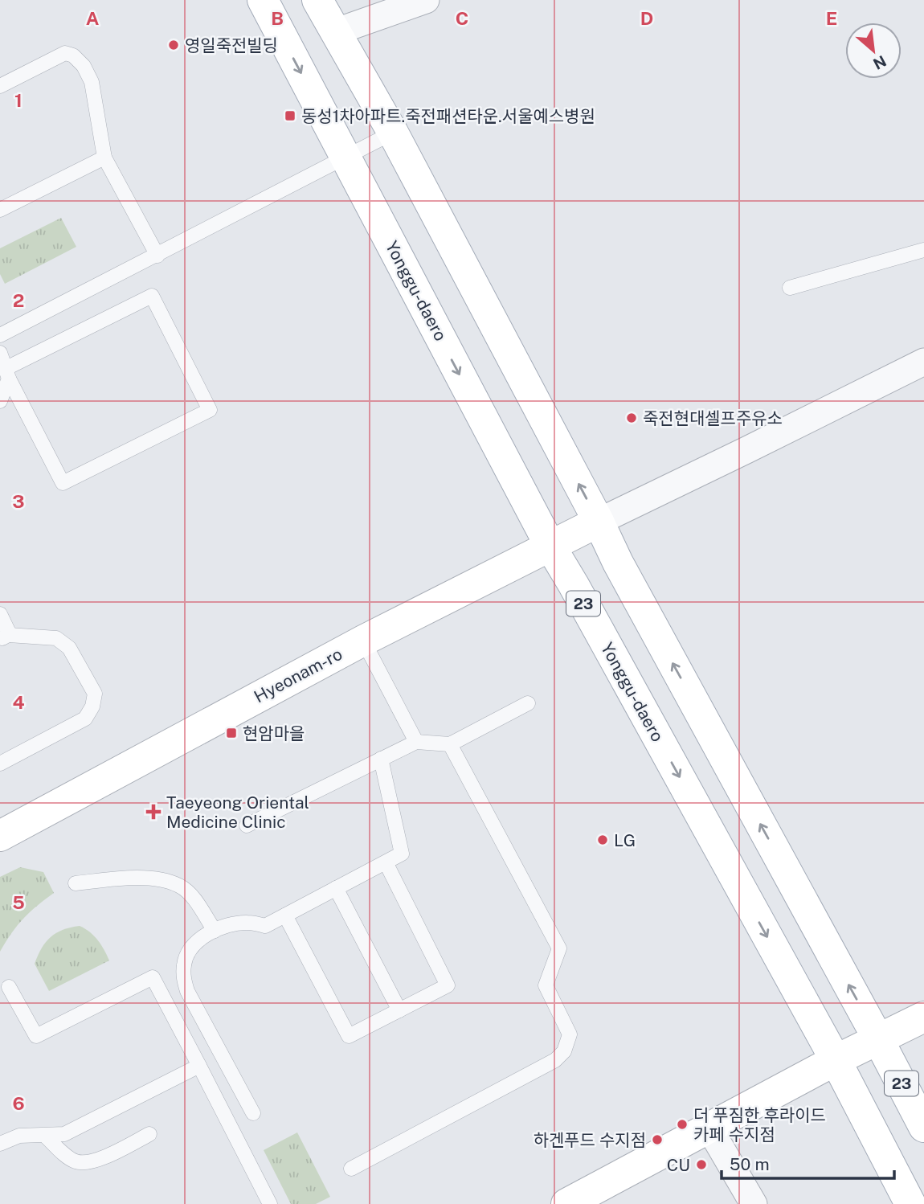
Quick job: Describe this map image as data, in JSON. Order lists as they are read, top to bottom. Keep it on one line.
{"streets":{"main road":["Yonggu-daero","23","Hyeonam-ro"]},"crossings":[["Yonggu-daero","Hyeonam-ro"]],"places":{"other":["영일죽전빌딩","죽전현대셀프주유소","LG","더 푸짐한 후라이드 카페 수지점","하겐푸드 수지점","CU"],"transit":["동성1차아파트.죽전패션타운.서울예스병원","현암마을"],"health":["Taeyeong Oriental Medicine Clinic"]},"scale_bar":"50 m","north":"bottom right","grid":{"columns":["A","B","C","D","E"],"rows":["1","2","3","4","5","6"]}}
